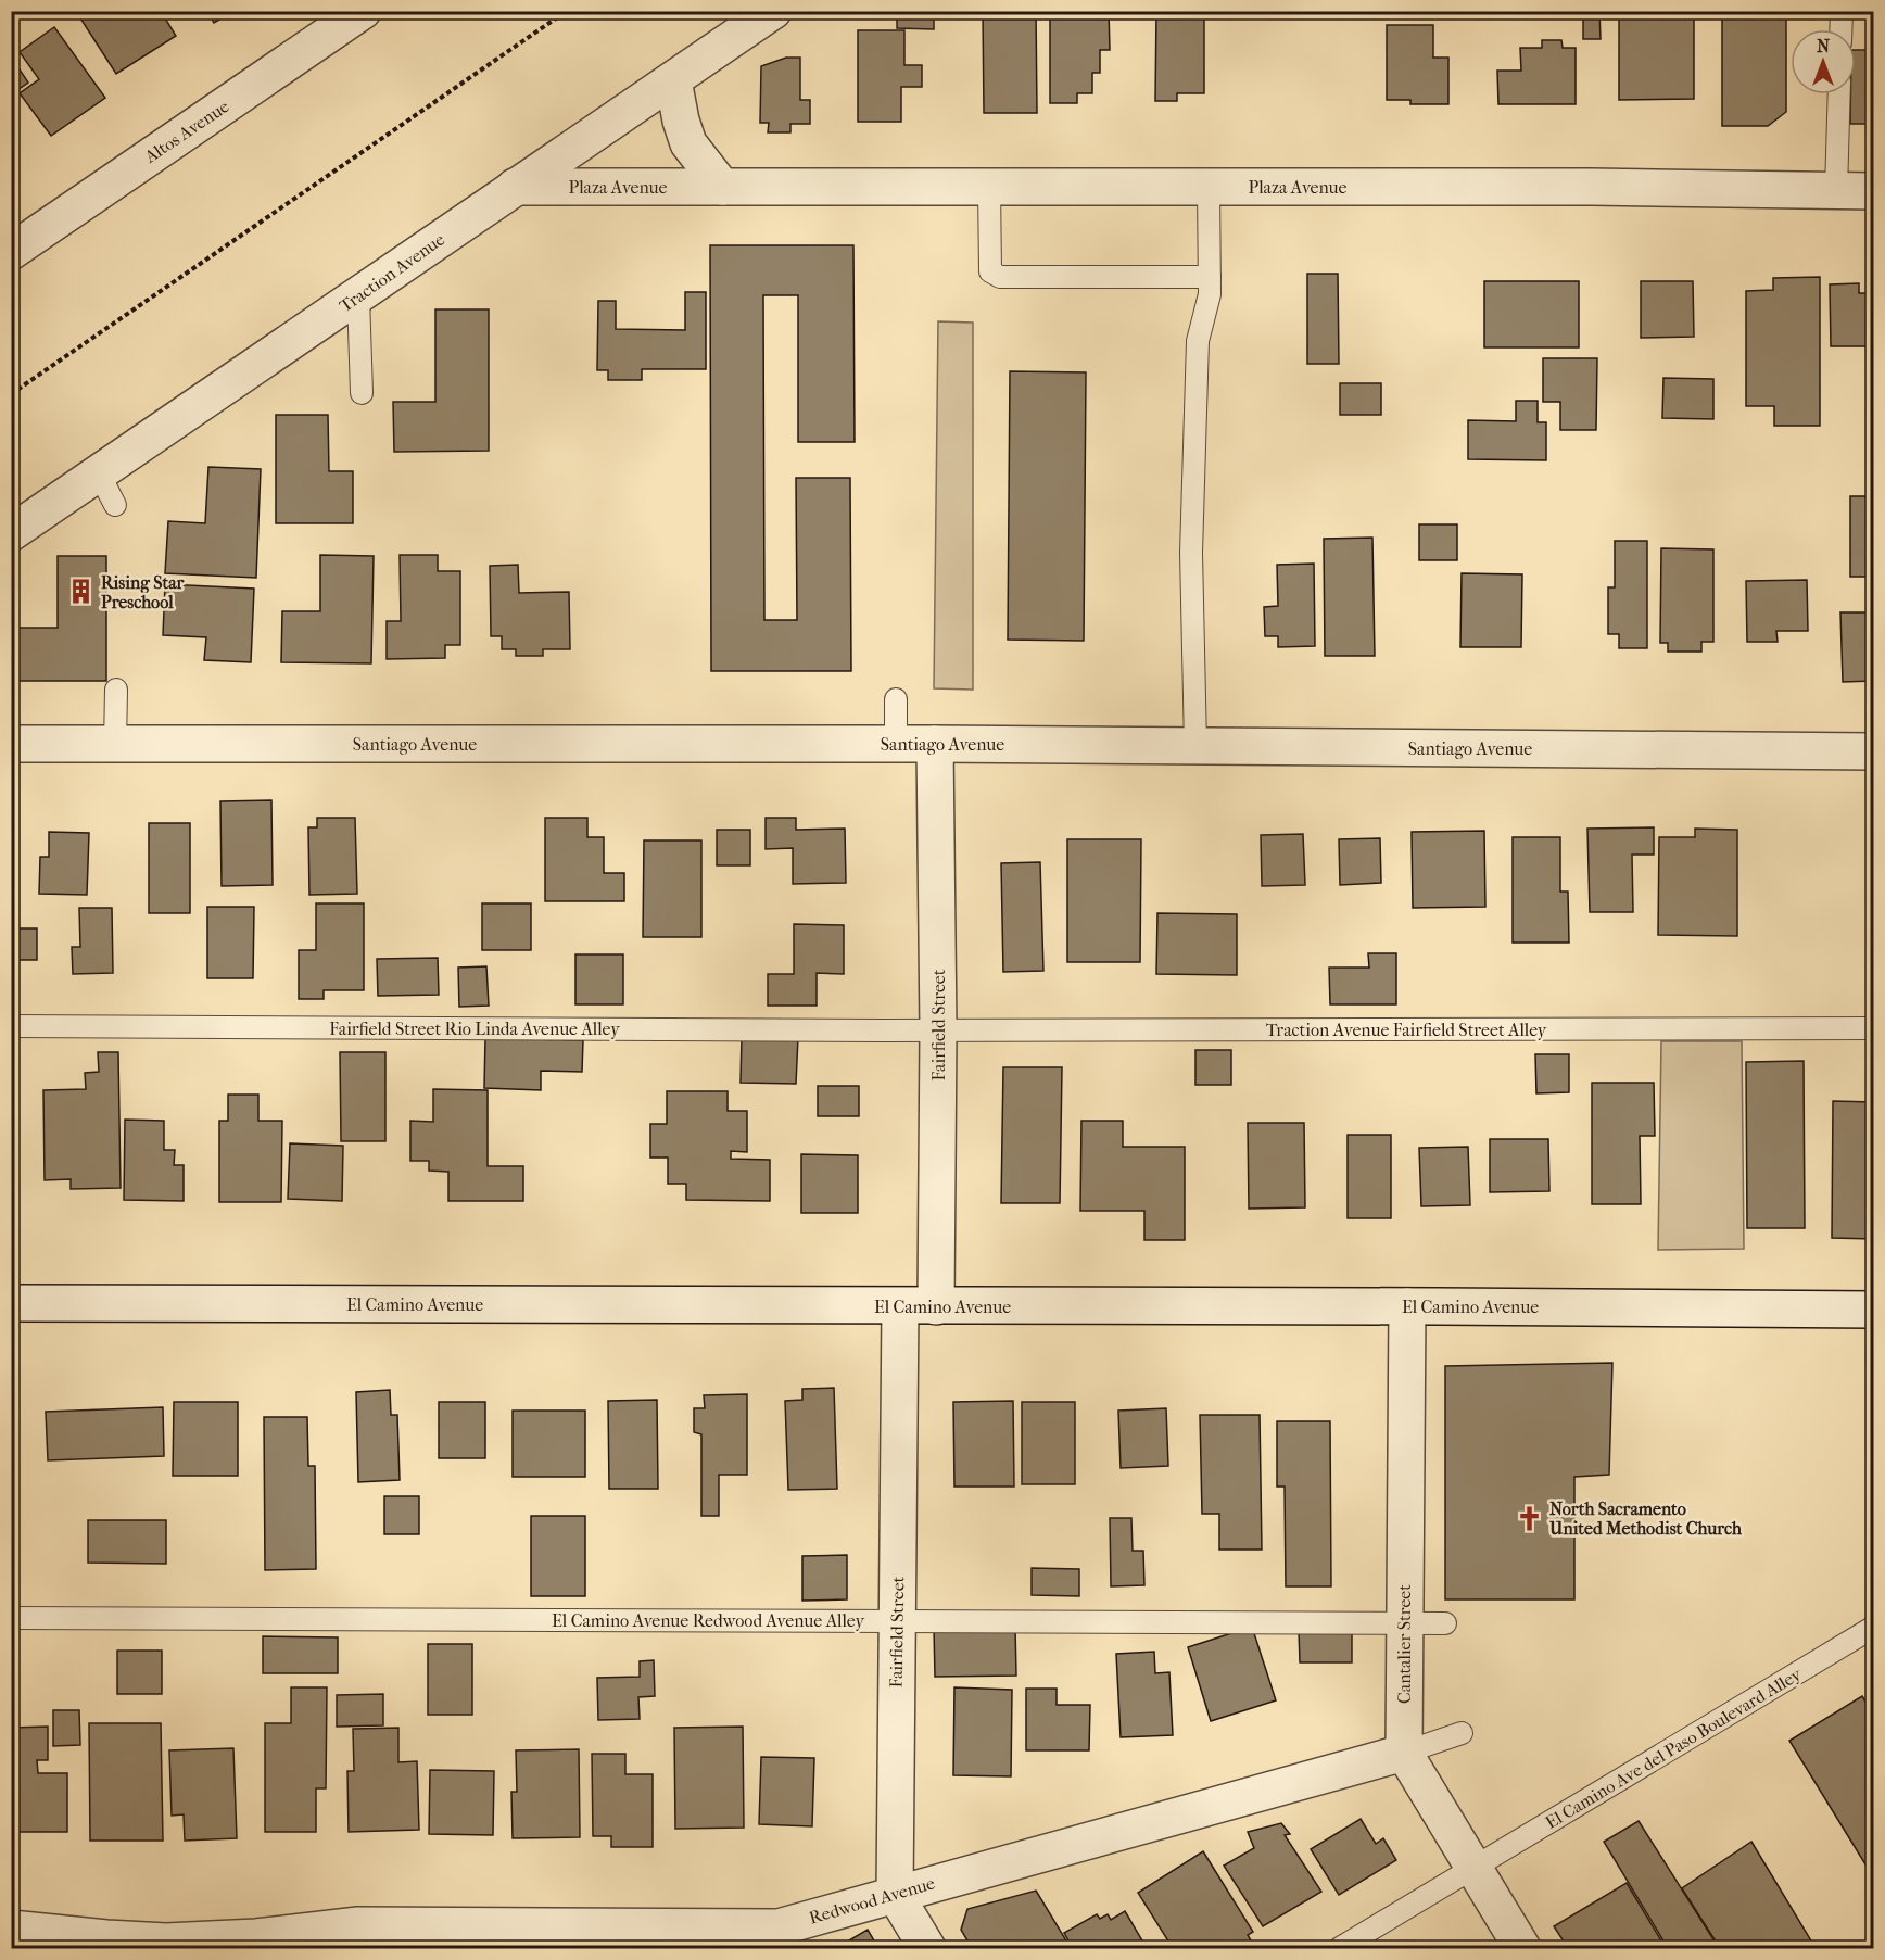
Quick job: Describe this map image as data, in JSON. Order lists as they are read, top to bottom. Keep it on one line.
{"streets":{"street":["Altos Avenue","Plaza Avenue","Traction Avenue","Santiago Avenue","Fairfield Street","El Camino Avenue","Cantalier Street","Redwood Avenue"],"lane":["Fairfield Street Rio Linda Avenue Alley","Traction Avenue Fairfield Street Alley","El Camino Avenue Redwood Avenue Alley","El Camino Ave del Paso Boulevard Alley"]},"crossings":[["Plaza Avenue","Traction Avenue"],["Santiago Avenue","Fairfield Street"],["Fairfield Street","Fairfield Street Rio Linda Avenue Alley"],["Fairfield Street","Traction Avenue Fairfield Street Alley"],["Fairfield Street","El Camino Avenue"],["Fairfield Street","El Camino Avenue Redwood Avenue Alley"],["Fairfield Street","Redwood Avenue"],["Fairfield Street Rio Linda Avenue Alley","Traction Avenue Fairfield Street Alley"],["El Camino Avenue","Cantalier Street"],["El Camino Avenue Redwood Avenue Alley","Cantalier Street"],["Cantalier Street","Redwood Avenue"]],"places":{"building":["Rising Star Preschool"],"church":["North Sacramento United Methodist Church"]},"north":"top"}
